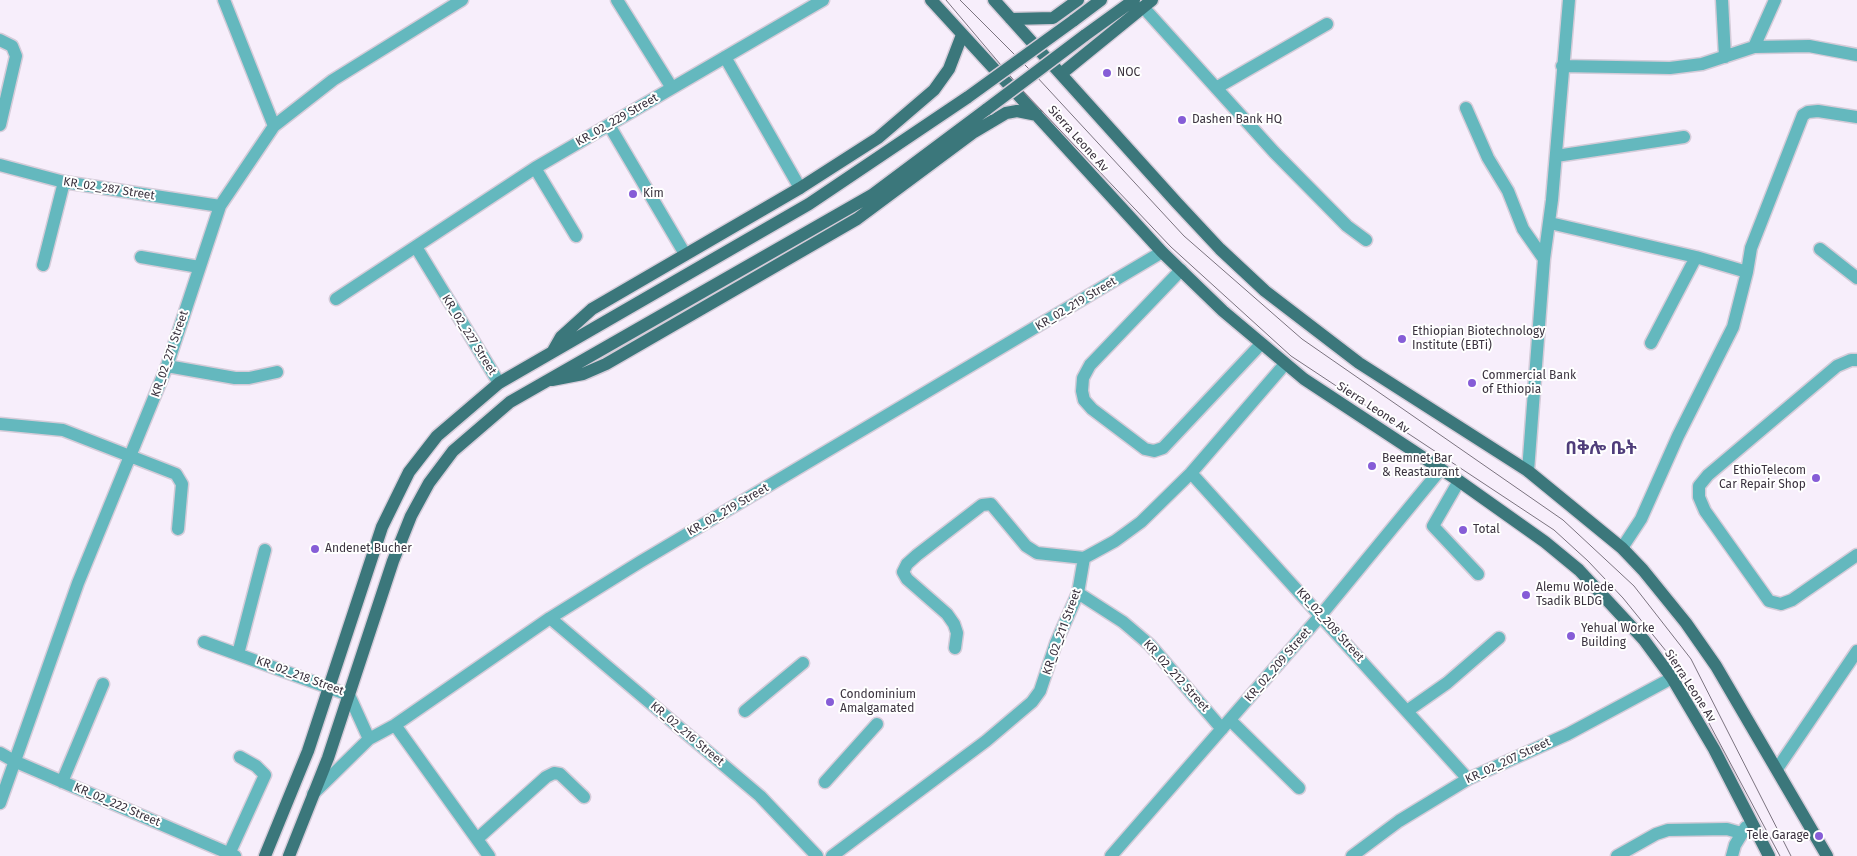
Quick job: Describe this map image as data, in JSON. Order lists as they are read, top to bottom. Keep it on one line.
{"streets":{"main road":["Sierra Leone Av"],"street":["KR_02_229 Street","KR_02_287 Street","KR_02_219 Street","KR_02_227 Street","KR_02_271 Street","KR_02_208 Street","KR_02_211 Street","KR_02_209 Street","KR_02_218 Street","KR_02_212 Street","KR_02_216 Street","KR_02_207 Street","KR_02_222 Street"]},"crossings":[["KR_02_229 Street","KR_02_227 Street"],["Sierra Leone Av","KR_02_219 Street"],["Sierra Leone Av","KR_02_209 Street"],["Sierra Leone Av","KR_02_207 Street"],["KR_02_287 Street","KR_02_271 Street"],["KR_02_219 Street","KR_02_218 Street"],["KR_02_219 Street","KR_02_216 Street"],["KR_02_271 Street","KR_02_222 Street"],["KR_02_208 Street","KR_02_209 Street"],["KR_02_208 Street","KR_02_207 Street"],["KR_02_211 Street","KR_02_212 Street"],["KR_02_209 Street","KR_02_212 Street"]],"districts":["በቅሎ ቤት"],"places":["NOC","Dashen Bank HQ","Kim","Ethiopian Biotechnology Institute (EBTi)","Commercial Bank of Ethiopia","Beemnet Bar & Reastaurant","EthioTelecom Car Repair Shop","Total","Andenet Bucher","Alemu Wolede Tsadik BLDG","Yehual Worke Building","Condominium Amalgamated","Tele Garage"]}
